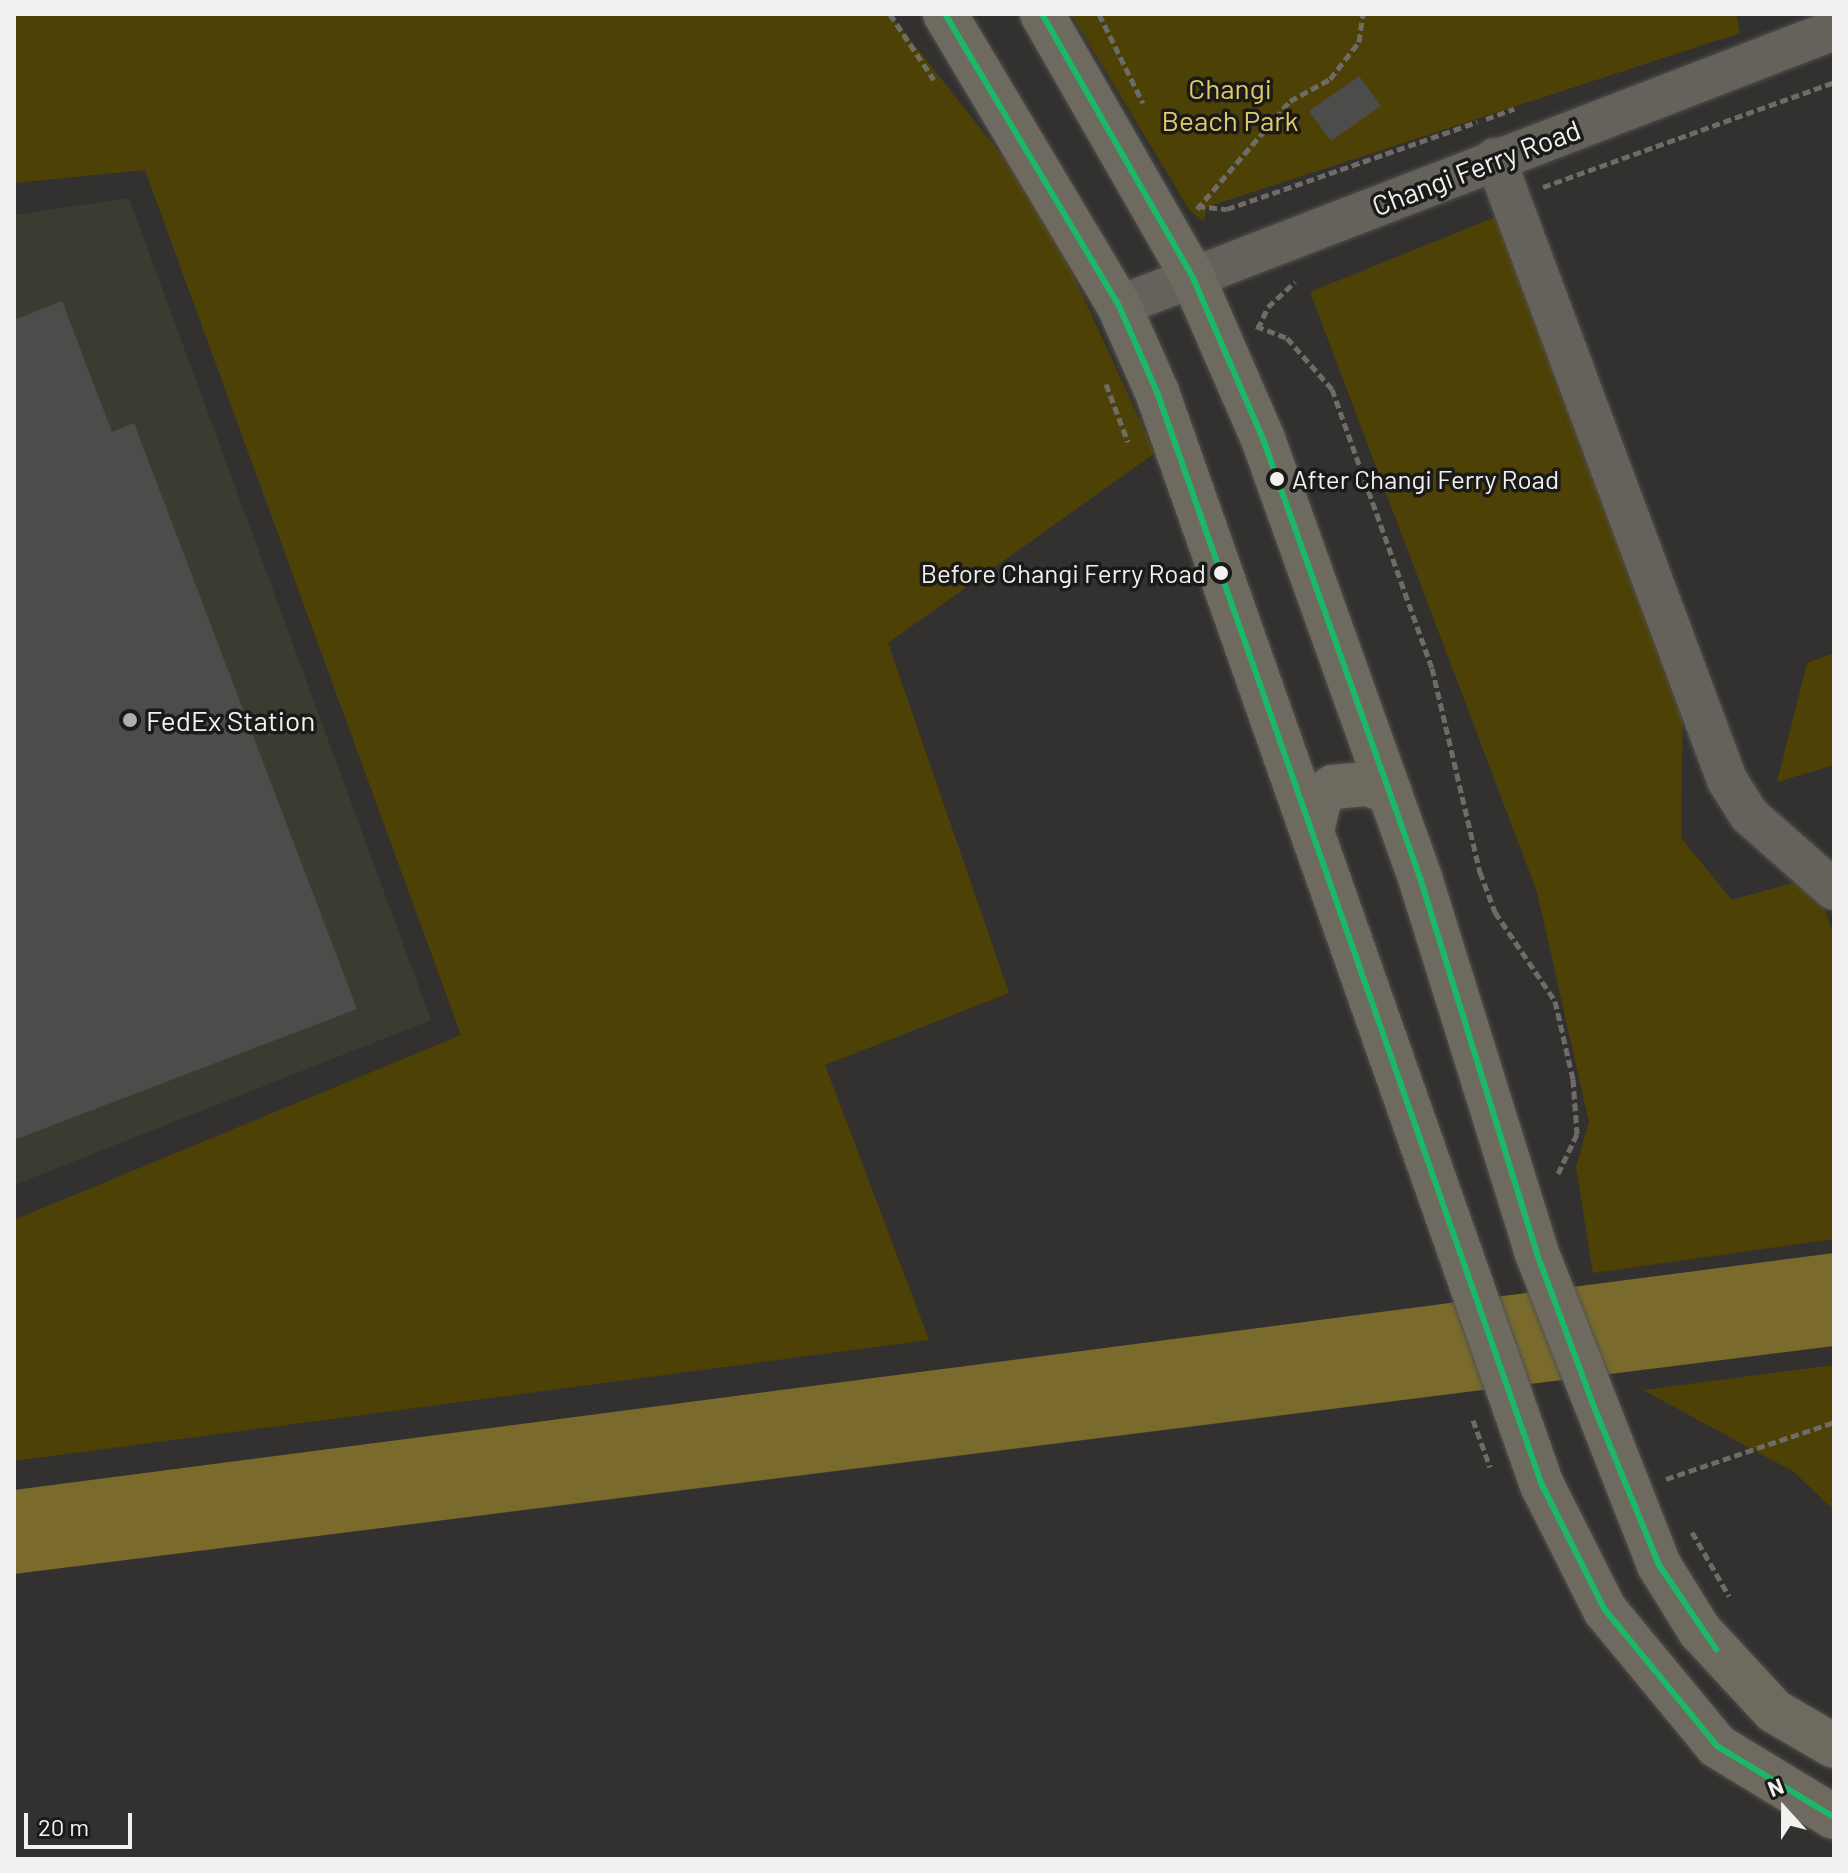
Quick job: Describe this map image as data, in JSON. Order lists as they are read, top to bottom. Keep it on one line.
{"streets":{"street":["Changi Ferry Road"]},"parks":["Changi Beach Park"],"places":["After Changi Ferry Road","Before Changi Ferry Road","FedEx Station"],"scale_bar":"20 m","north":"top"}
